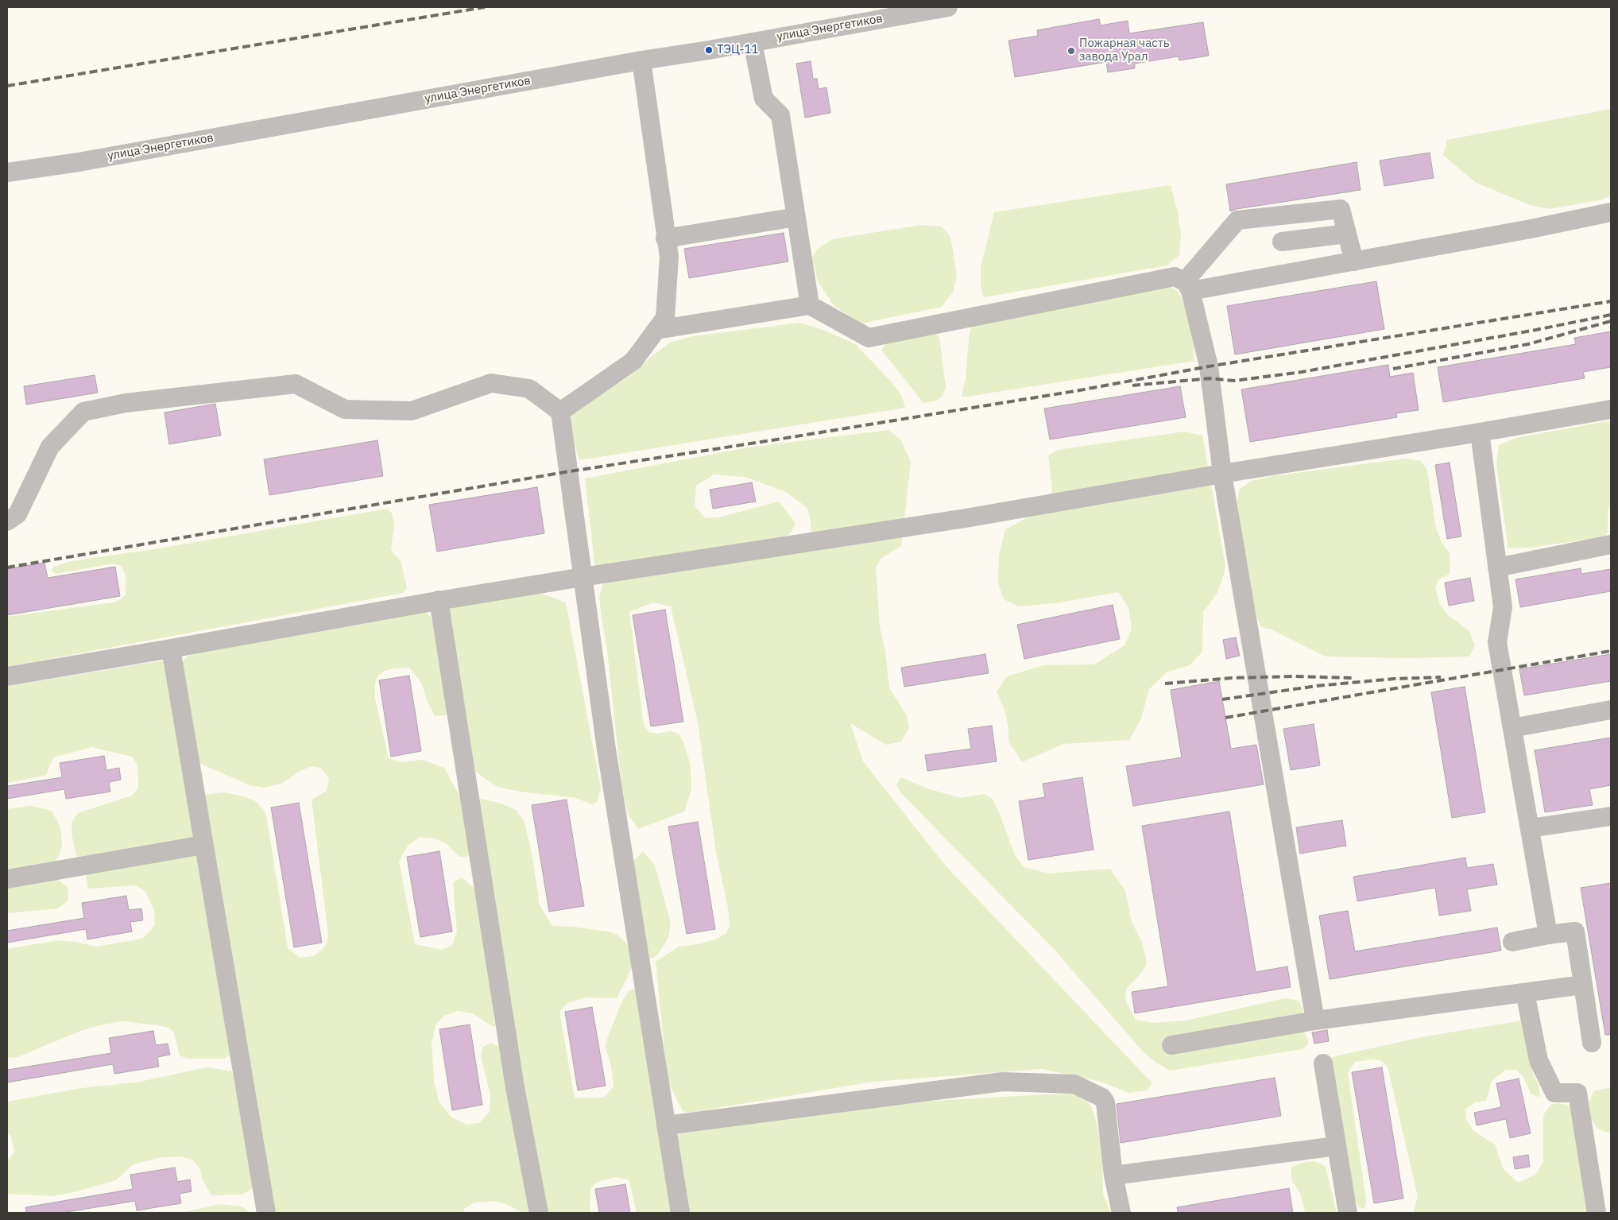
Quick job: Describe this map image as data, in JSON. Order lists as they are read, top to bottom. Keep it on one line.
{"streets":{"street":["улица Энергетиков"]},"places":["ТЭЦ-11","Пожарная часть завода Урал"]}
